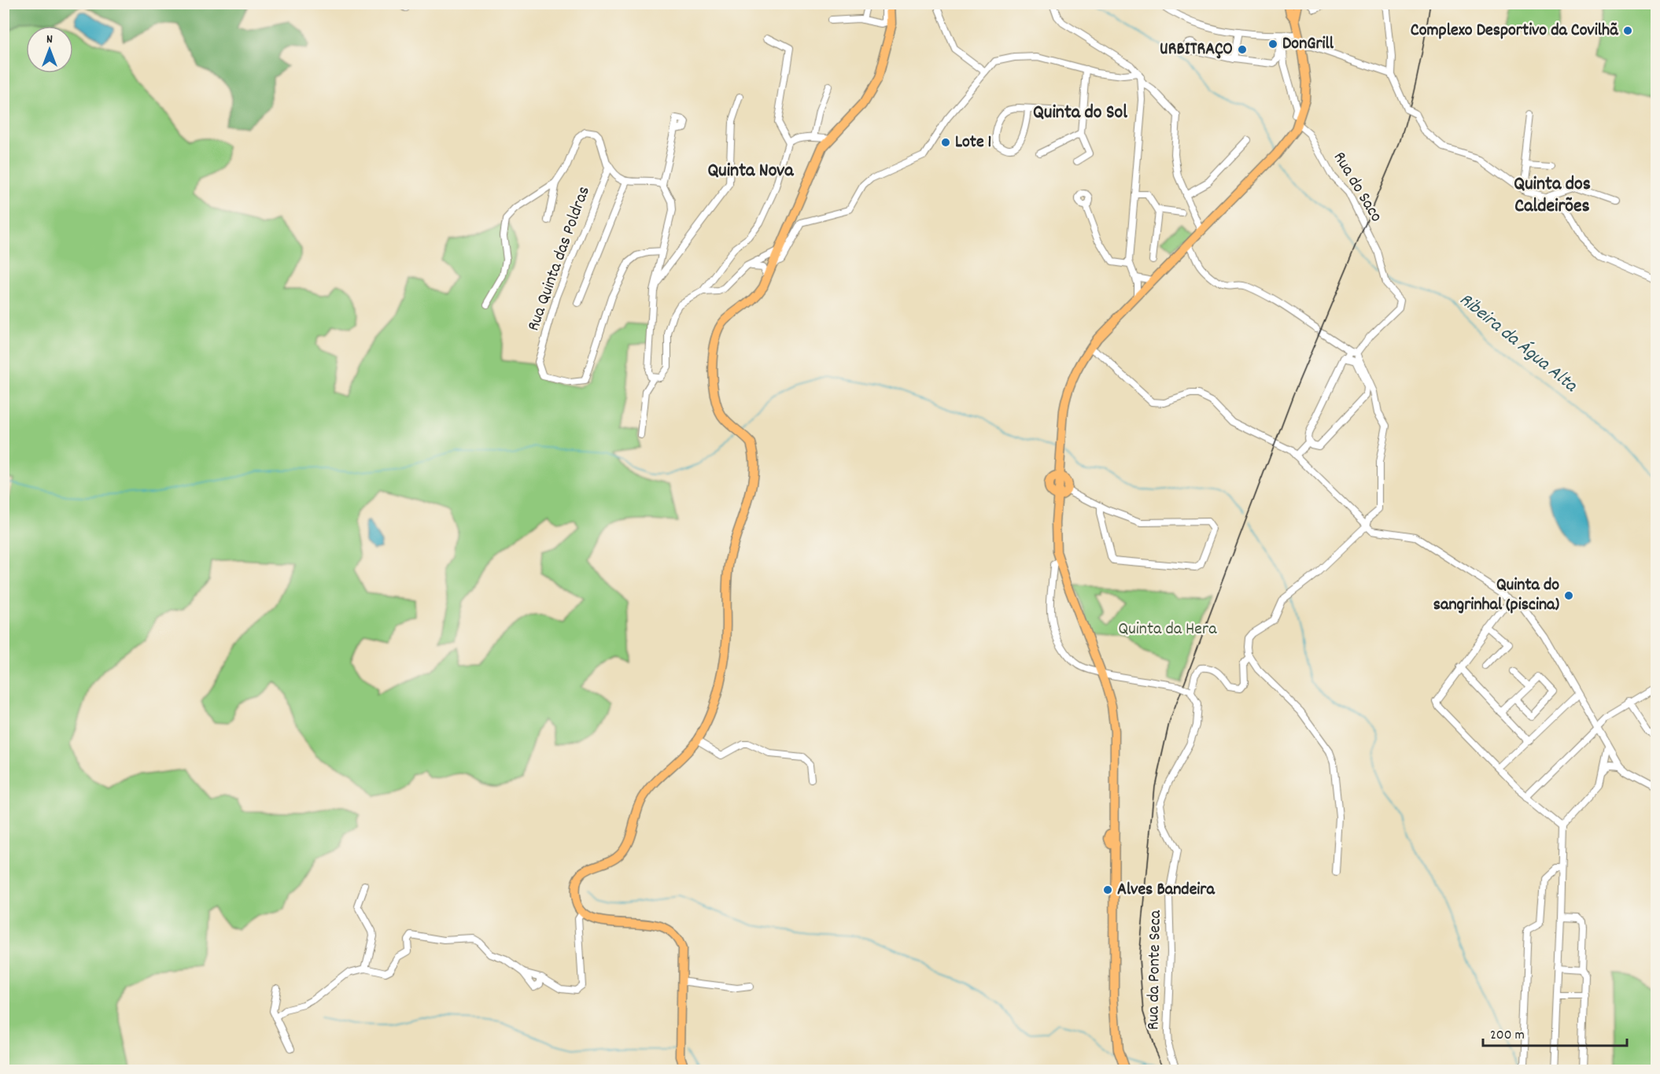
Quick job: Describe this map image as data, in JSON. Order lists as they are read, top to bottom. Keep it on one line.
{"streets":{"street":["Rua do Saco","Rua Quinta das Poldras","Rua da Ponte Seca"]},"districts":["Quinta do Sol","Quinta Nova","Quinta dos Caldeirões"],"water":["Ribeira da Água Alta"],"parks":["Quinta da Hera"],"places":["Complexo Desportivo da Covilhã","DonGrill","URBITRAÇO","Lote 1","Quinta do sangrinhal (piscina)","Alves Bandeira"],"scale_bar":"200 m","north":"top"}
